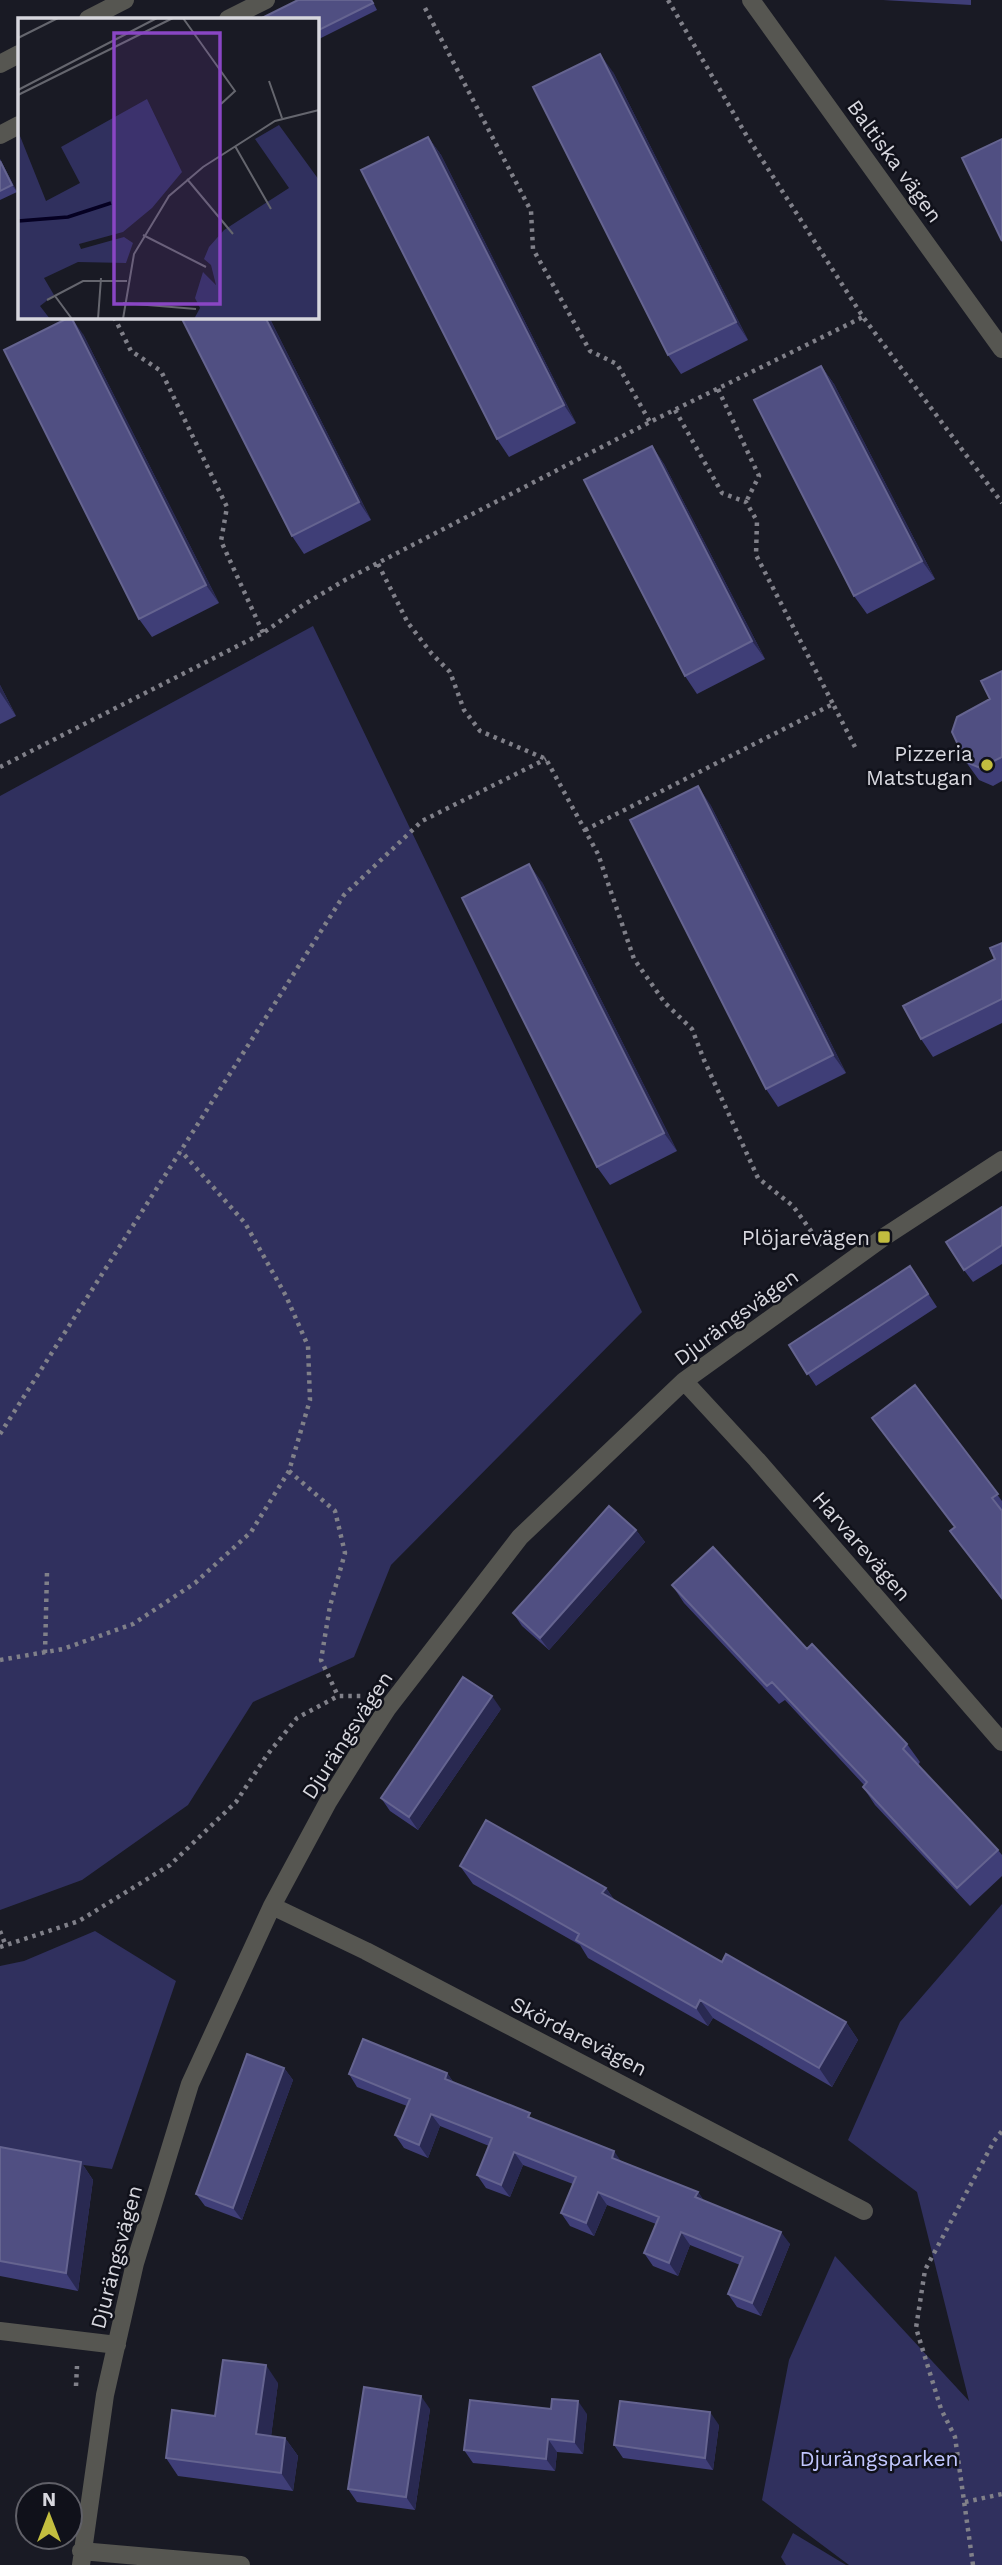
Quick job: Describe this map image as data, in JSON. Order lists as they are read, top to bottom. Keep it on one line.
{"streets":{"street":["Baltiska vägen","Djurängsvägen","Harvarevägen","Skördarevägen"]},"crossings":[["Djurängsvägen","Harvarevägen"],["Djurängsvägen","Skördarevägen"]],"parks":["Djurängsparken"],"places":{"other":["Pizzeria Matstugan"],"transit":["Plöjarevägen"]},"north":"top"}
